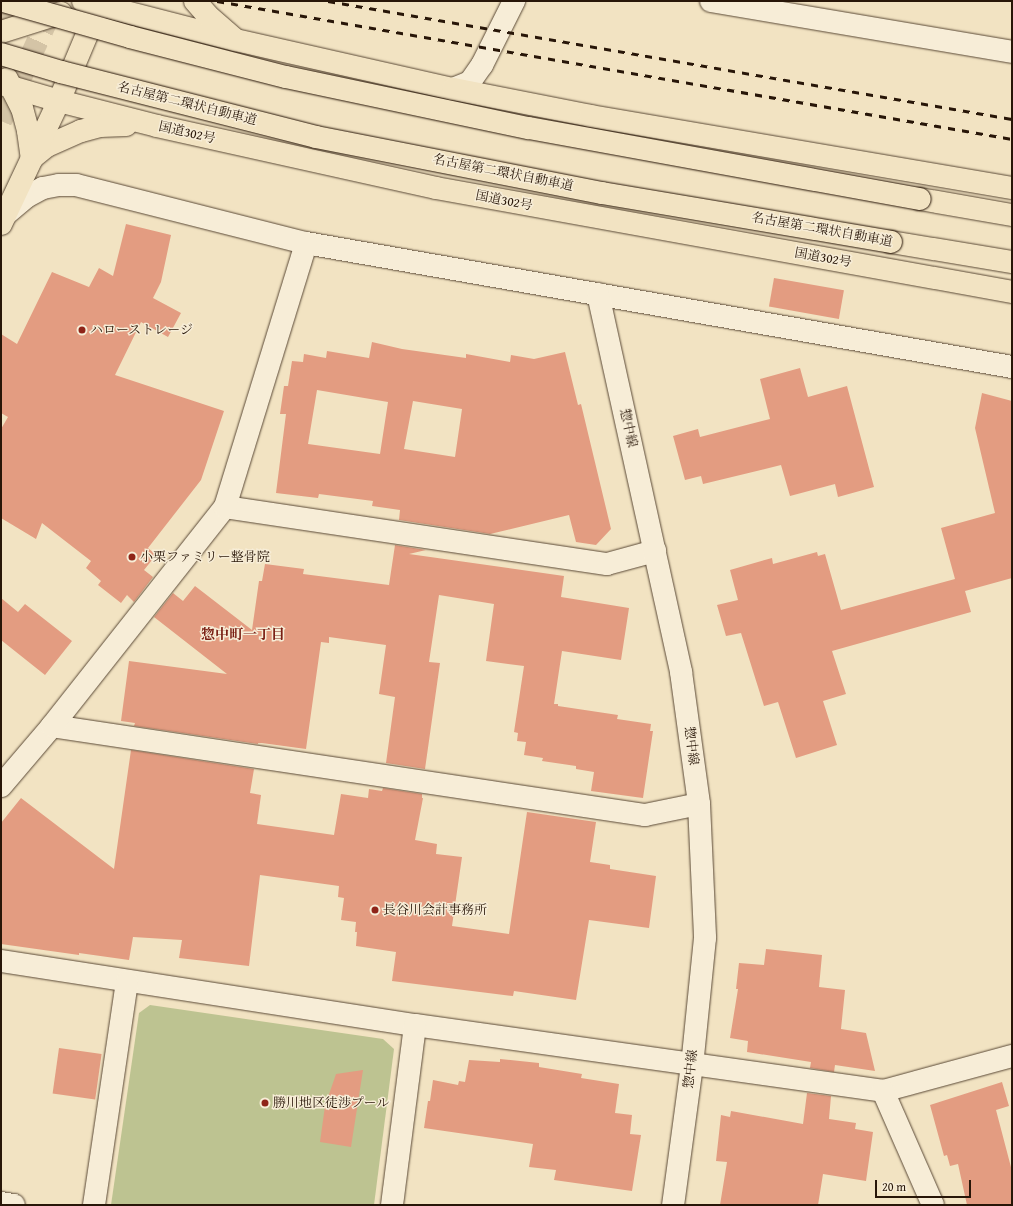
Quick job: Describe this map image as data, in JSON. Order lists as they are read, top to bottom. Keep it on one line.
{"streets":{"highway":["名古屋第二環状自動車道","国道302号"],"street":["惣中線"]},"districts":["惣中町一丁目"],"places":["ハローストレージ","小栗ファミリー整骨院","長谷川会計事務所","勝川地区徒渉プール"],"scale_bar":"20 m"}
